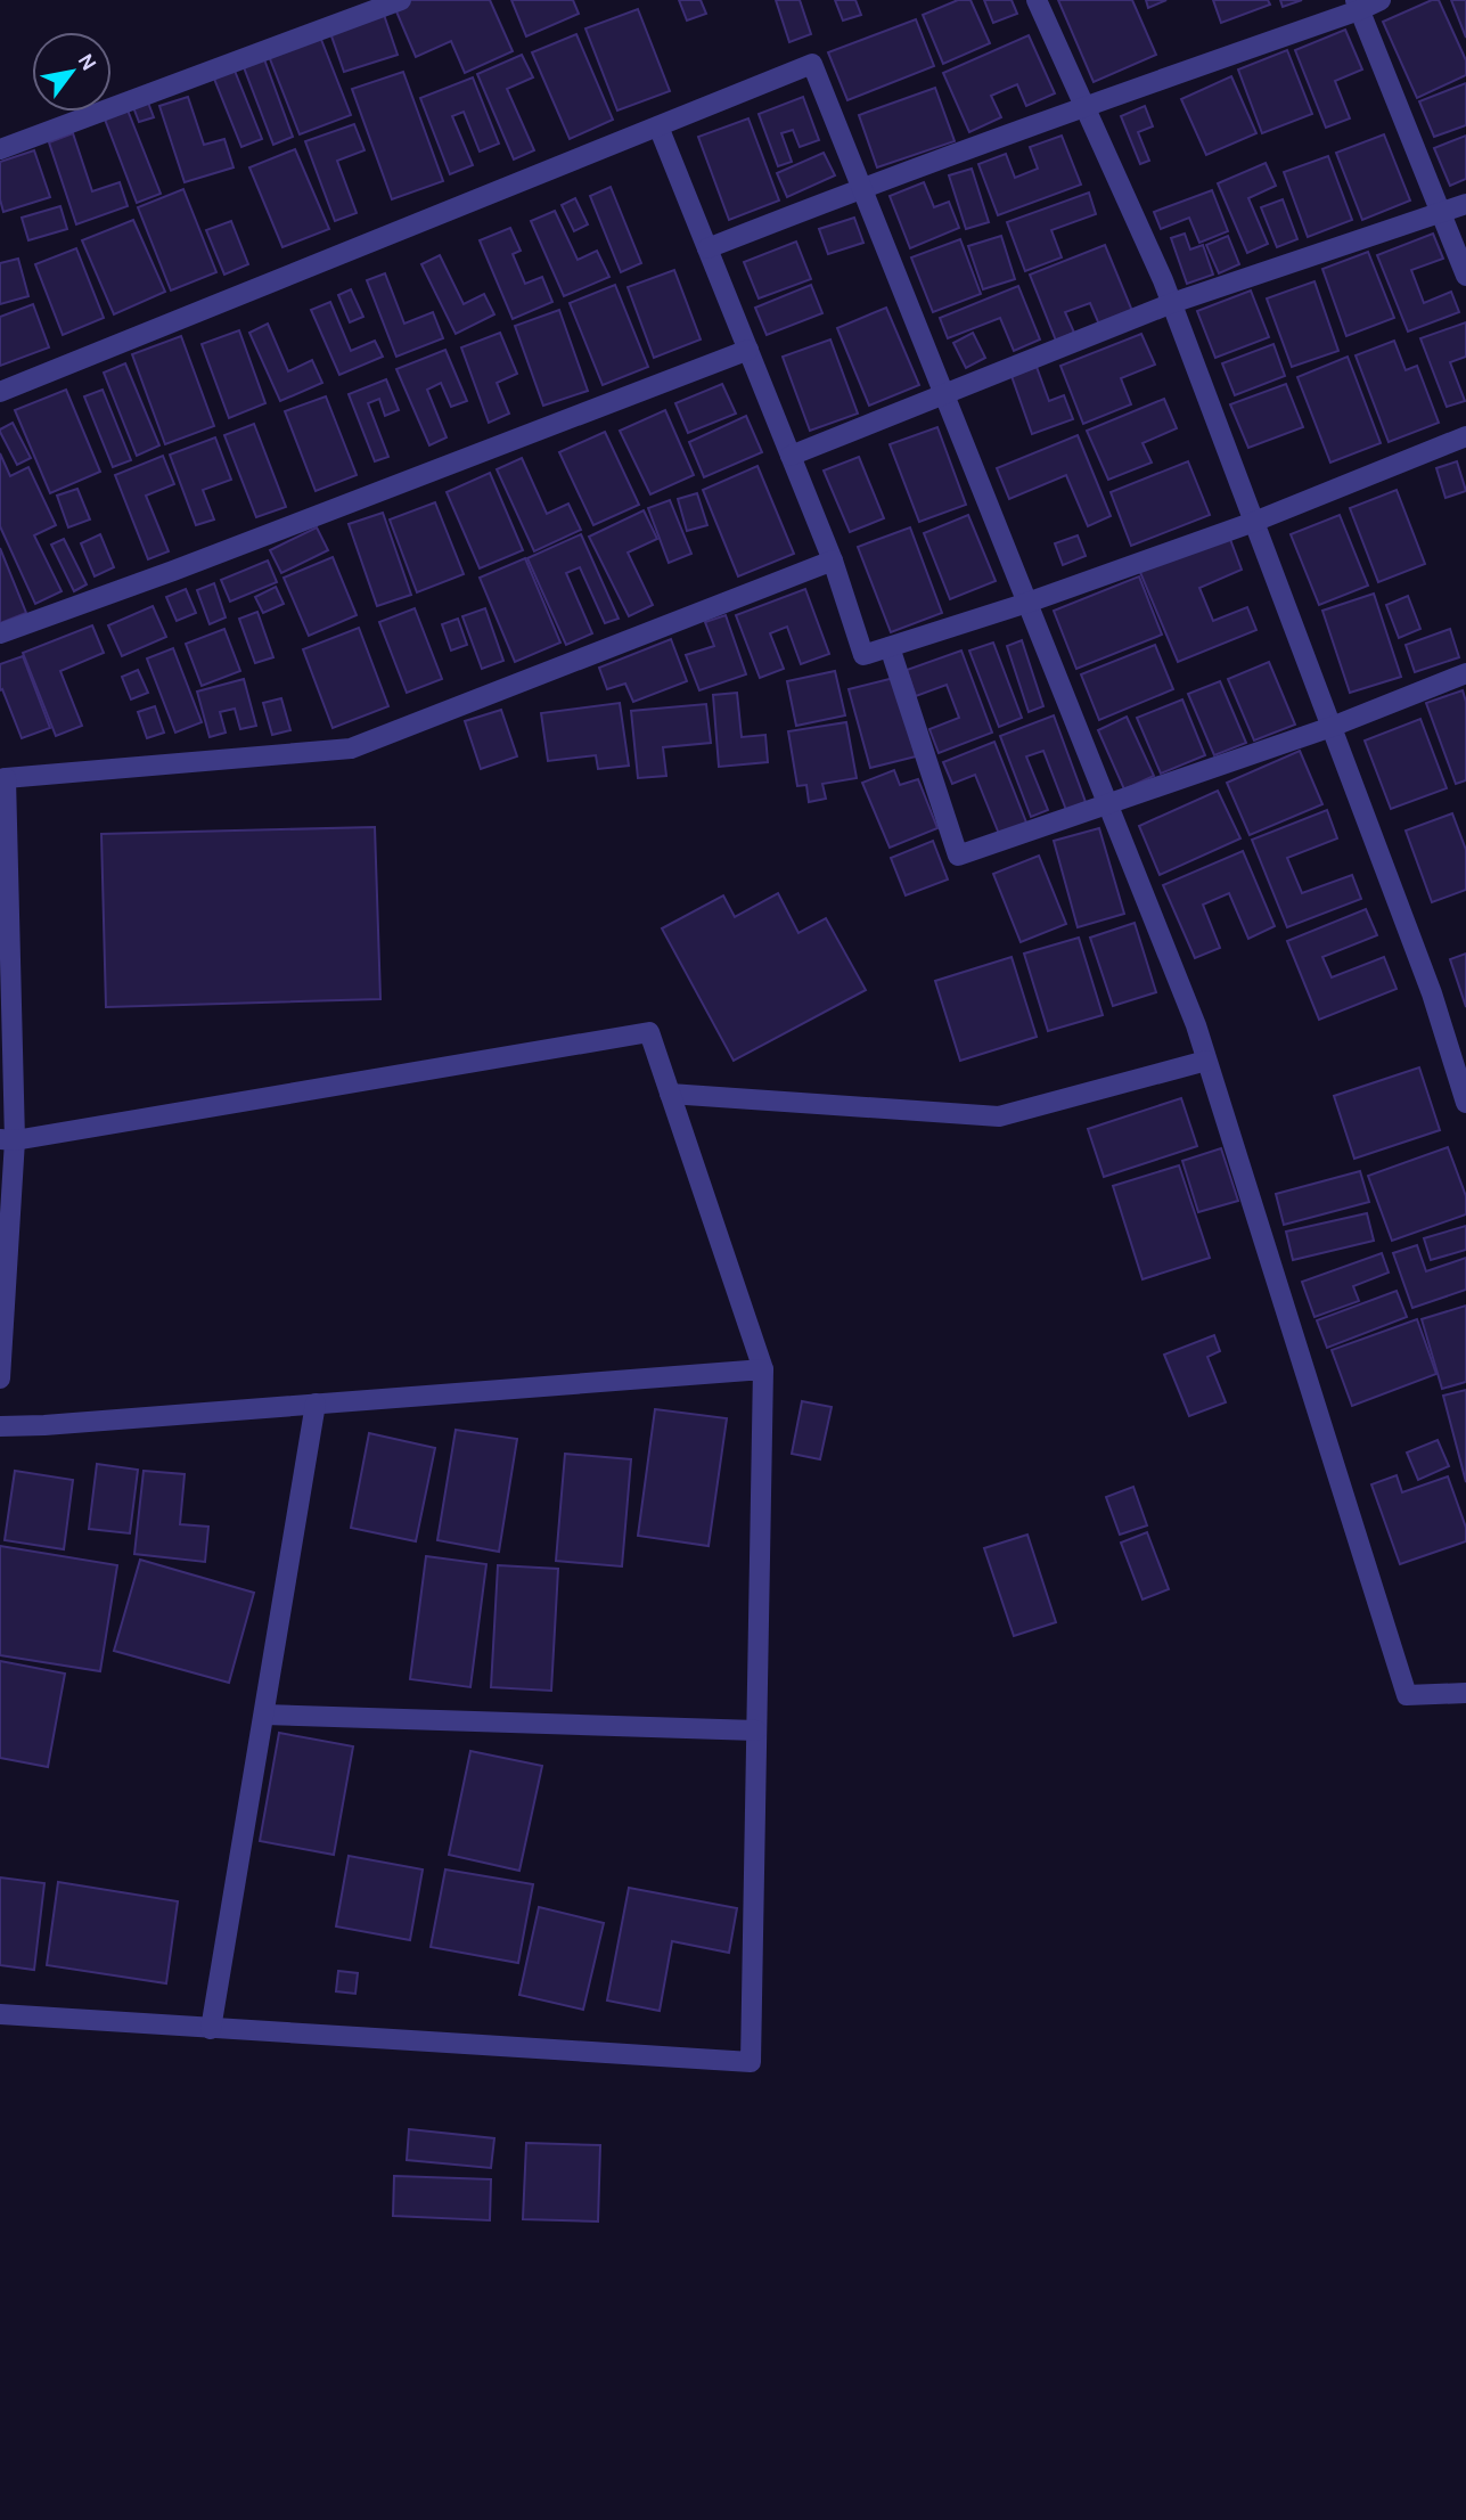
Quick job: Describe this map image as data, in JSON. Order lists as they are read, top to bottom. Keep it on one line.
{"north":"top right"}
